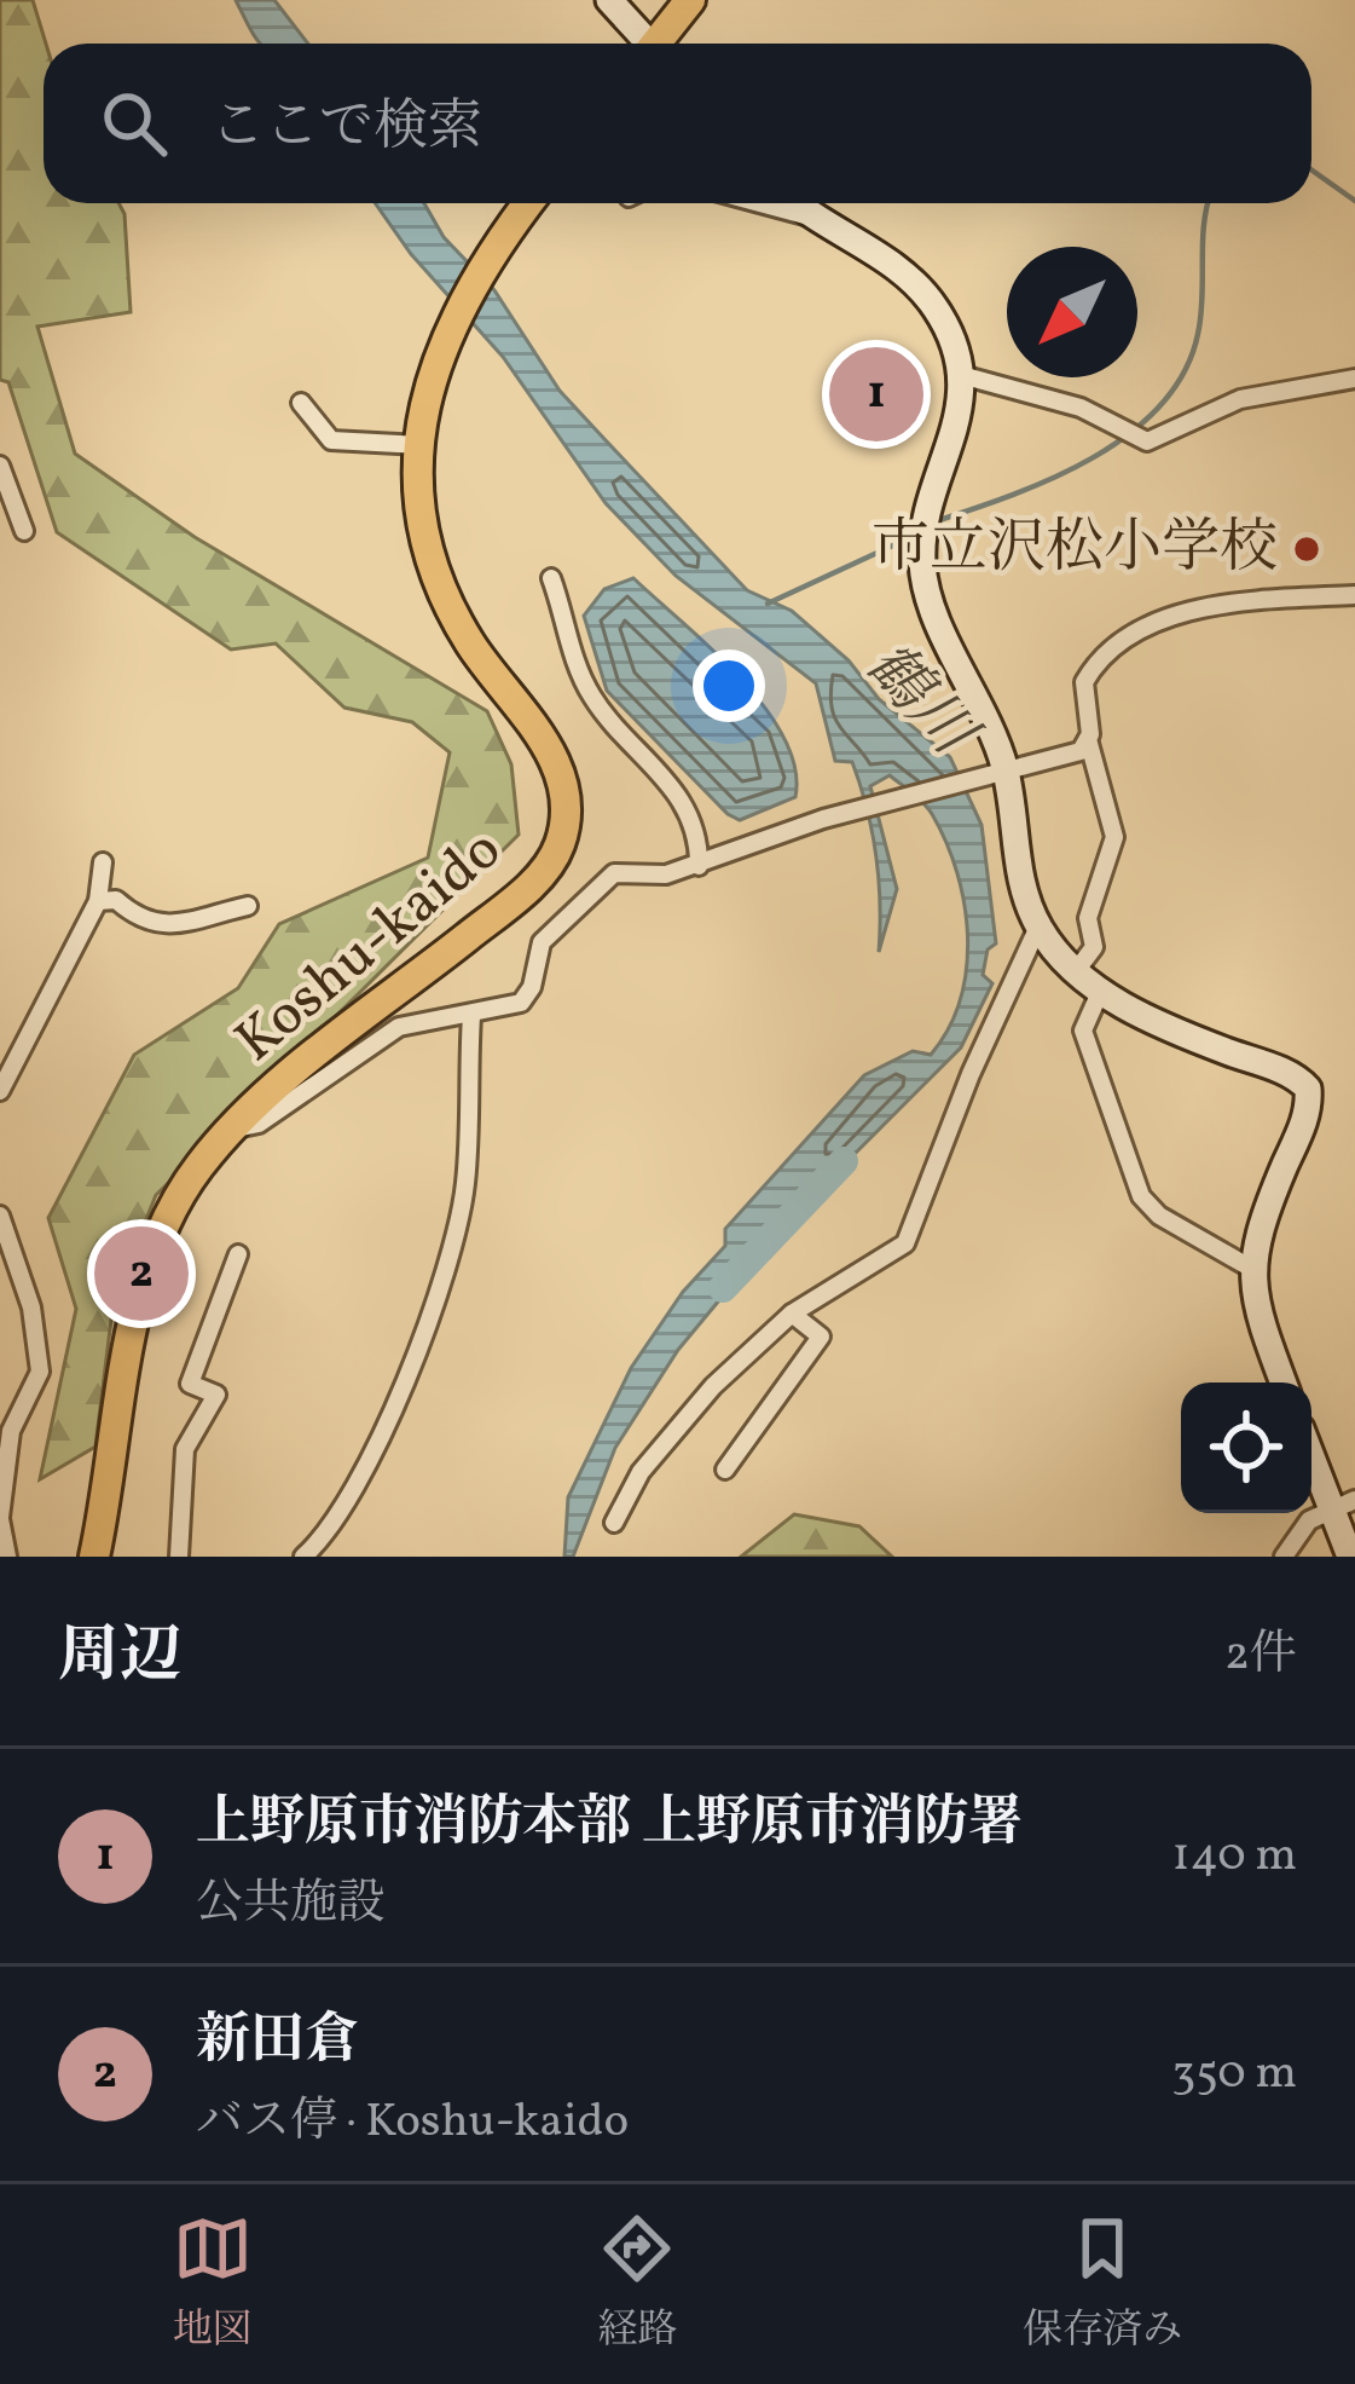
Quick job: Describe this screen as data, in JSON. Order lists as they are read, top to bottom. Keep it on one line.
{"streets":{"highway":["Koshu-kaido"]},"water":["鶴川"],"places":["市立沢松小学校"],"north":"bottom left","page":{"search":"ここで検索","pins":["1","2"],"heading":["周辺","2件"],"list":[{"mark":"1","name":"上野原市消防本部 上野原市消防署","note":"公共施設","value":"140 m"},{"mark":"2","name":"新田倉","note":"バス停 · Koshu-kaido","value":"350 m"}],"nav":["地図","経路","保存済み"]}}
